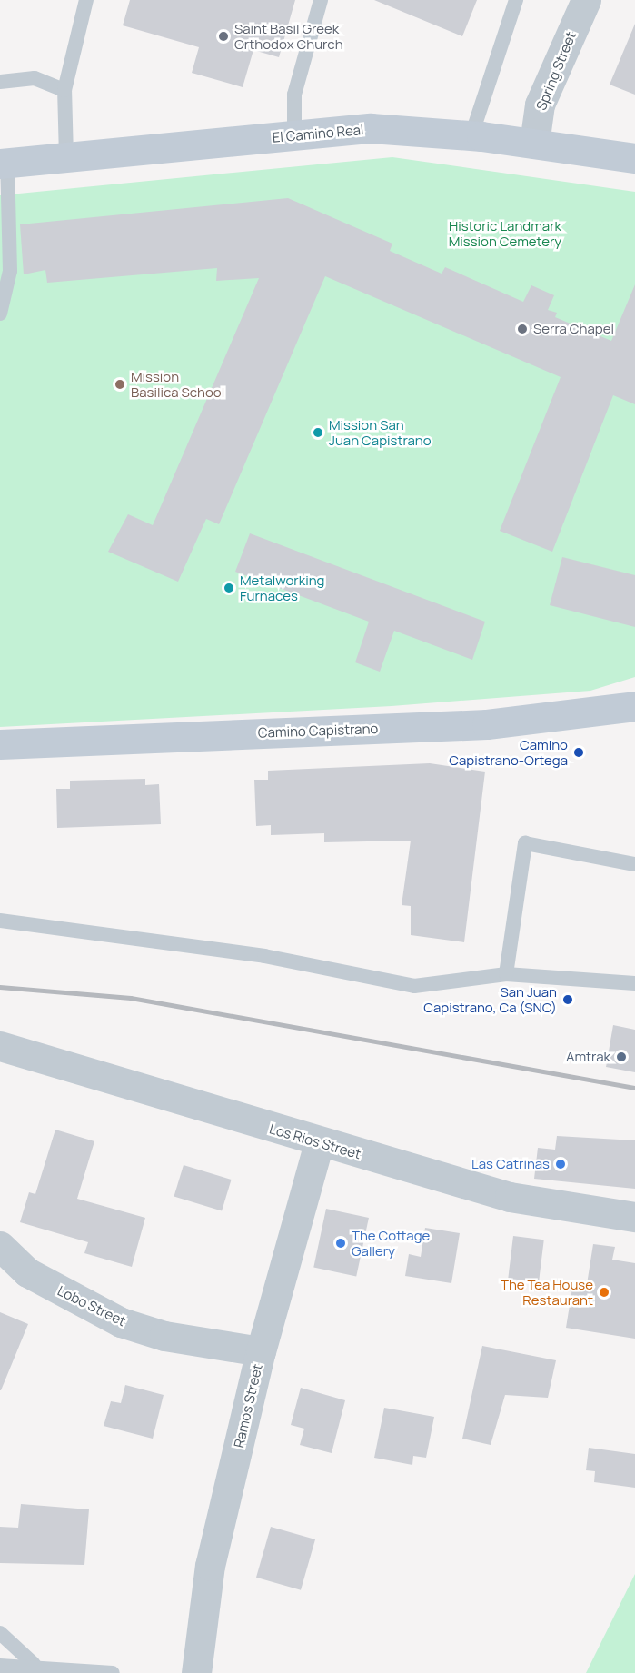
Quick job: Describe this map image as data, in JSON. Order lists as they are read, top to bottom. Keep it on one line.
{"streets":{"street":["Spring Street","El Camino Real","Camino Capistrano","Los Rios Street","Lobo Street","Ramos Street"]},"crossings":[["Spring Street","El Camino Real"],["Los Rios Street","Ramos Street"],["Lobo Street","Ramos Street"]],"parks":["Historic Landmark Mission Cemetery"],"places":["Saint Basil Greek Orthodox Church","Serra Chapel","Mission Basilica School","Mission San Juan Capistrano","Metalworking Furnaces","Camino Capistrano-Ortega","San Juan Capistrano, Ca (SNC)","Amtrak","Las Catrinas","The Cottage Gallery","The Tea House Restaurant"]}
